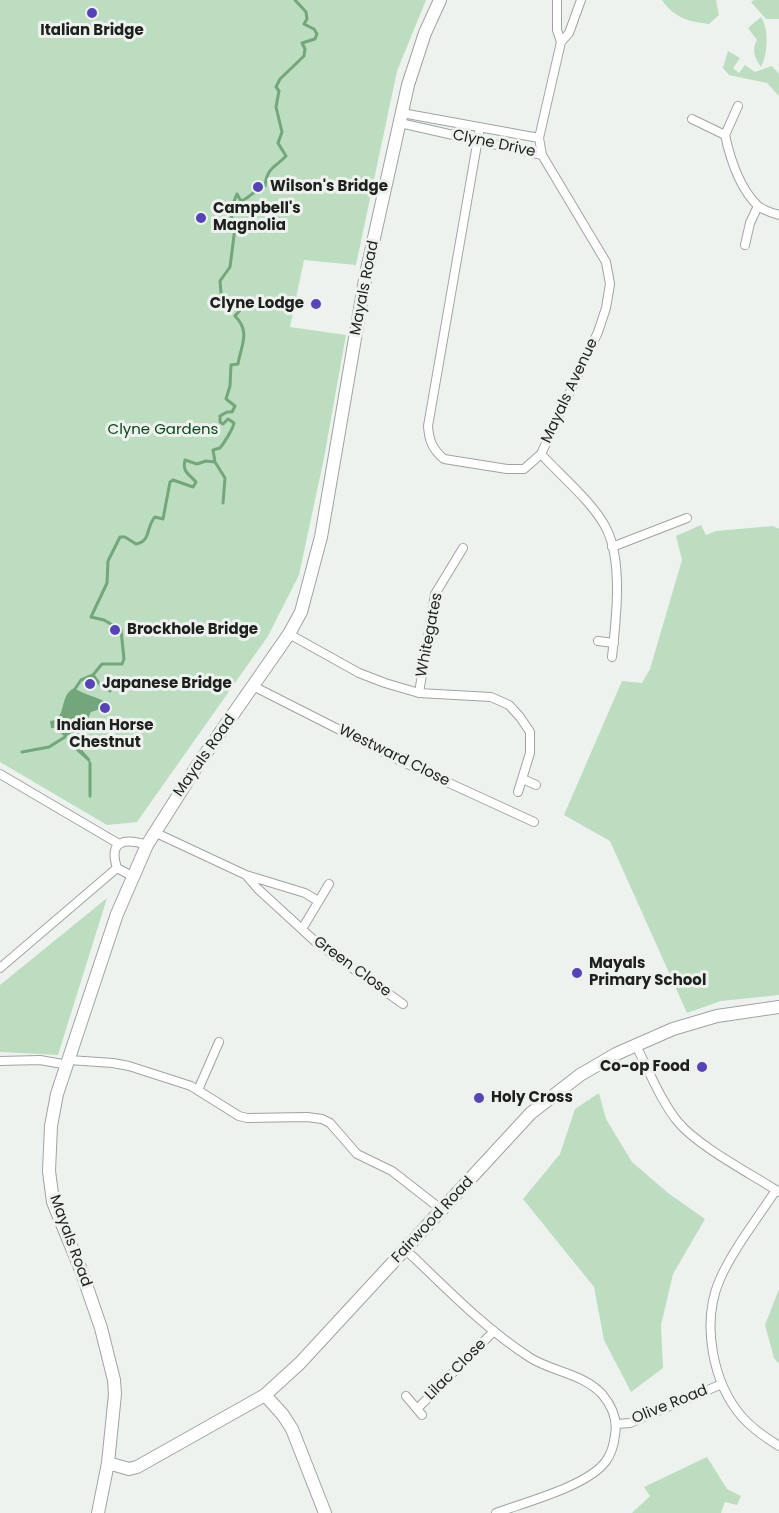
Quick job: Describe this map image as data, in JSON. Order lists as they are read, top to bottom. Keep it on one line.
{"streets":{"main road":["Mayals Road","Fairwood Road"],"street":["Clyne Drive","Mayals Avenue","Whitegates","Westward Close","Green Close","Lilac Close","Olive Road"]},"crossings":[["Clyne Drive","Mayals Road"],["Clyne Drive","Mayals Avenue"],["Mayals Road","Whitegates"],["Mayals Road","Westward Close"],["Mayals Road","Green Close"],["Mayals Road","Fairwood Road"]],"parks":["Clyne Gardens"],"places":["Italian Bridge","Wilson's Bridge","Campbell's Magnolia","Clyne Lodge","Brockhole Bridge","Japanese Bridge","Indian Horse Chestnut","Mayals Primary School","Co-op Food","Holy Cross"]}
